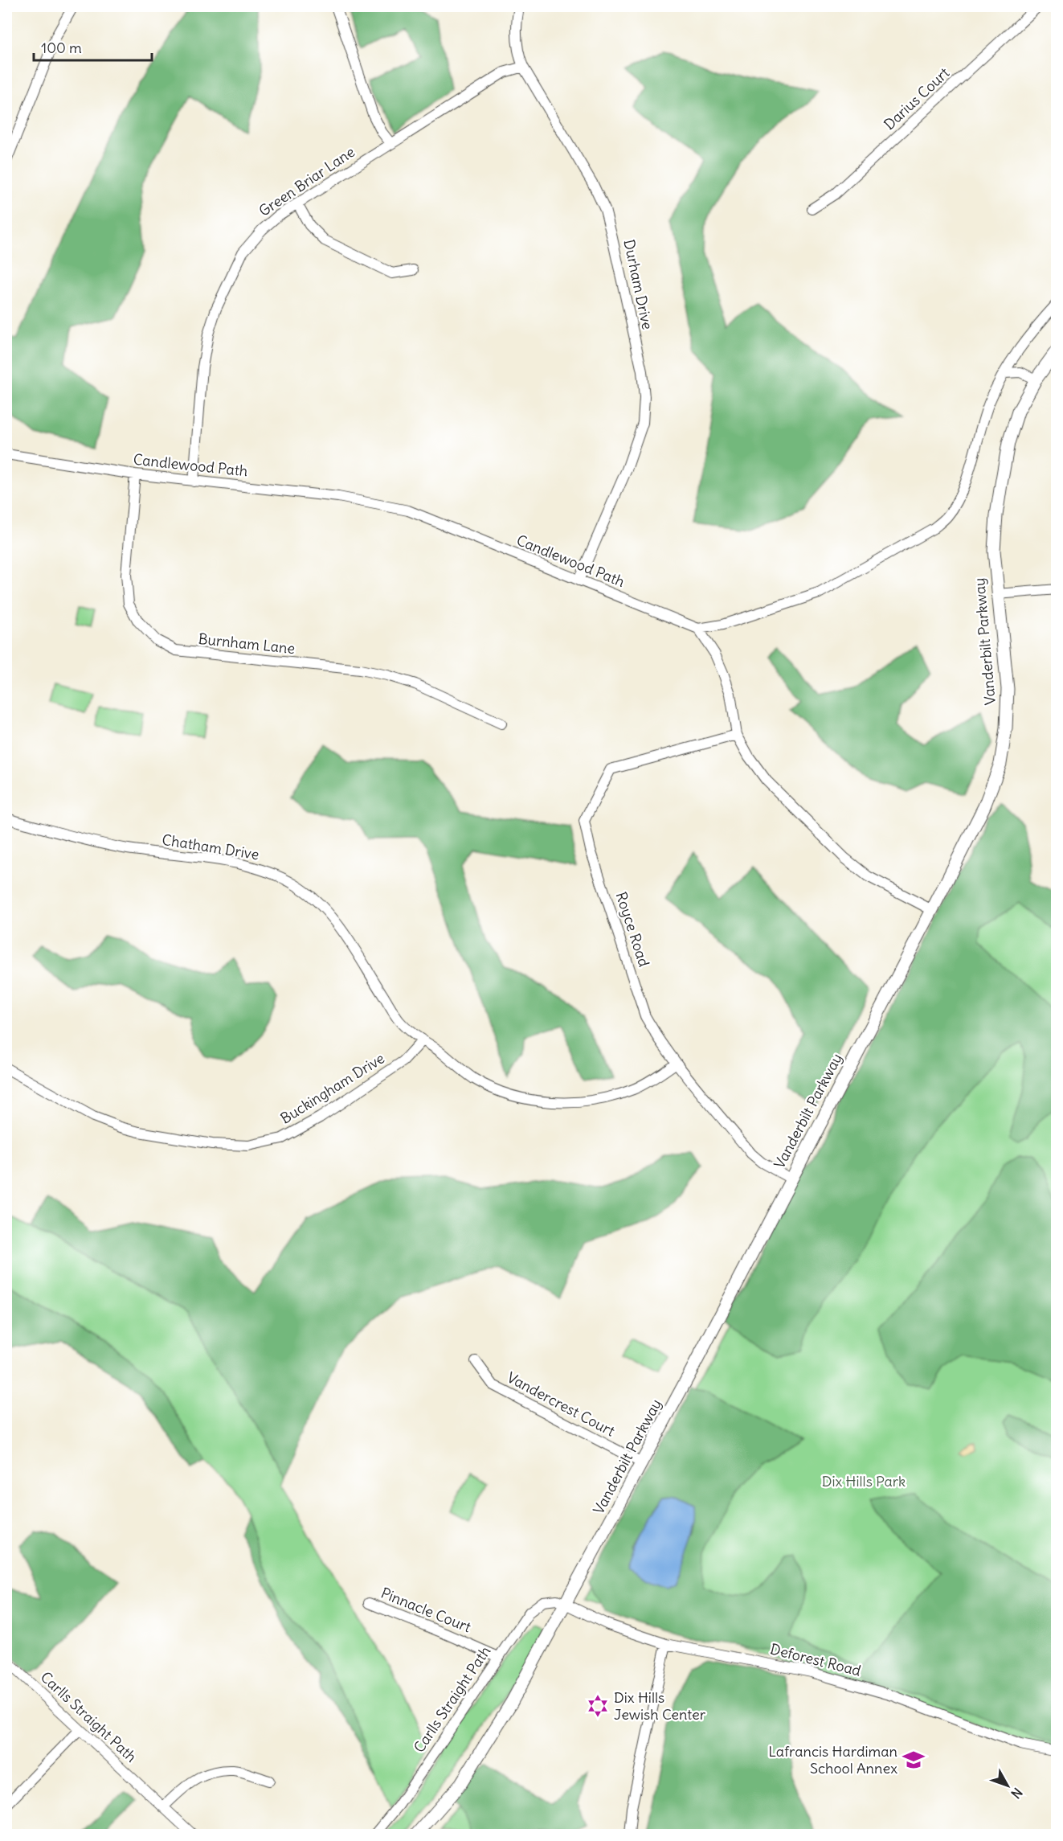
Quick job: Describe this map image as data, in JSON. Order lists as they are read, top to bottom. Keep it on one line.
{"streets":{"main road":["Vanderbilt Parkway"],"street":["Darius Court","Green Briar Lane","Durham Drive","Candlewood Path","Burnham Lane","Chatham Drive","Royce Road","Buckingham Drive","Vandercrest Court","Pinnacle Court","Deforest Road","Carlls Straight Path"]},"crossings":[["Green Briar Lane","Durham Drive"],["Green Briar Lane","Candlewood Path"],["Durham Drive","Candlewood Path"],["Candlewood Path","Burnham Lane"],["Vanderbilt Parkway","Royce Road"],["Vanderbilt Parkway","Vandercrest Court"],["Vanderbilt Parkway","Deforest Road"],["Vanderbilt Parkway","Carlls Straight Path"],["Chatham Drive","Royce Road"],["Chatham Drive","Buckingham Drive"],["Pinnacle Court","Carlls Straight Path"],["Deforest Road","Carlls Straight Path"]],"parks":["Dix Hills Park"],"places":{"synagogue":["Dix Hills Jewish Center"],"school or university":["Lafrancis Hardiman School Annex"]},"scale_bar":"100 m","north":"bottom right"}
